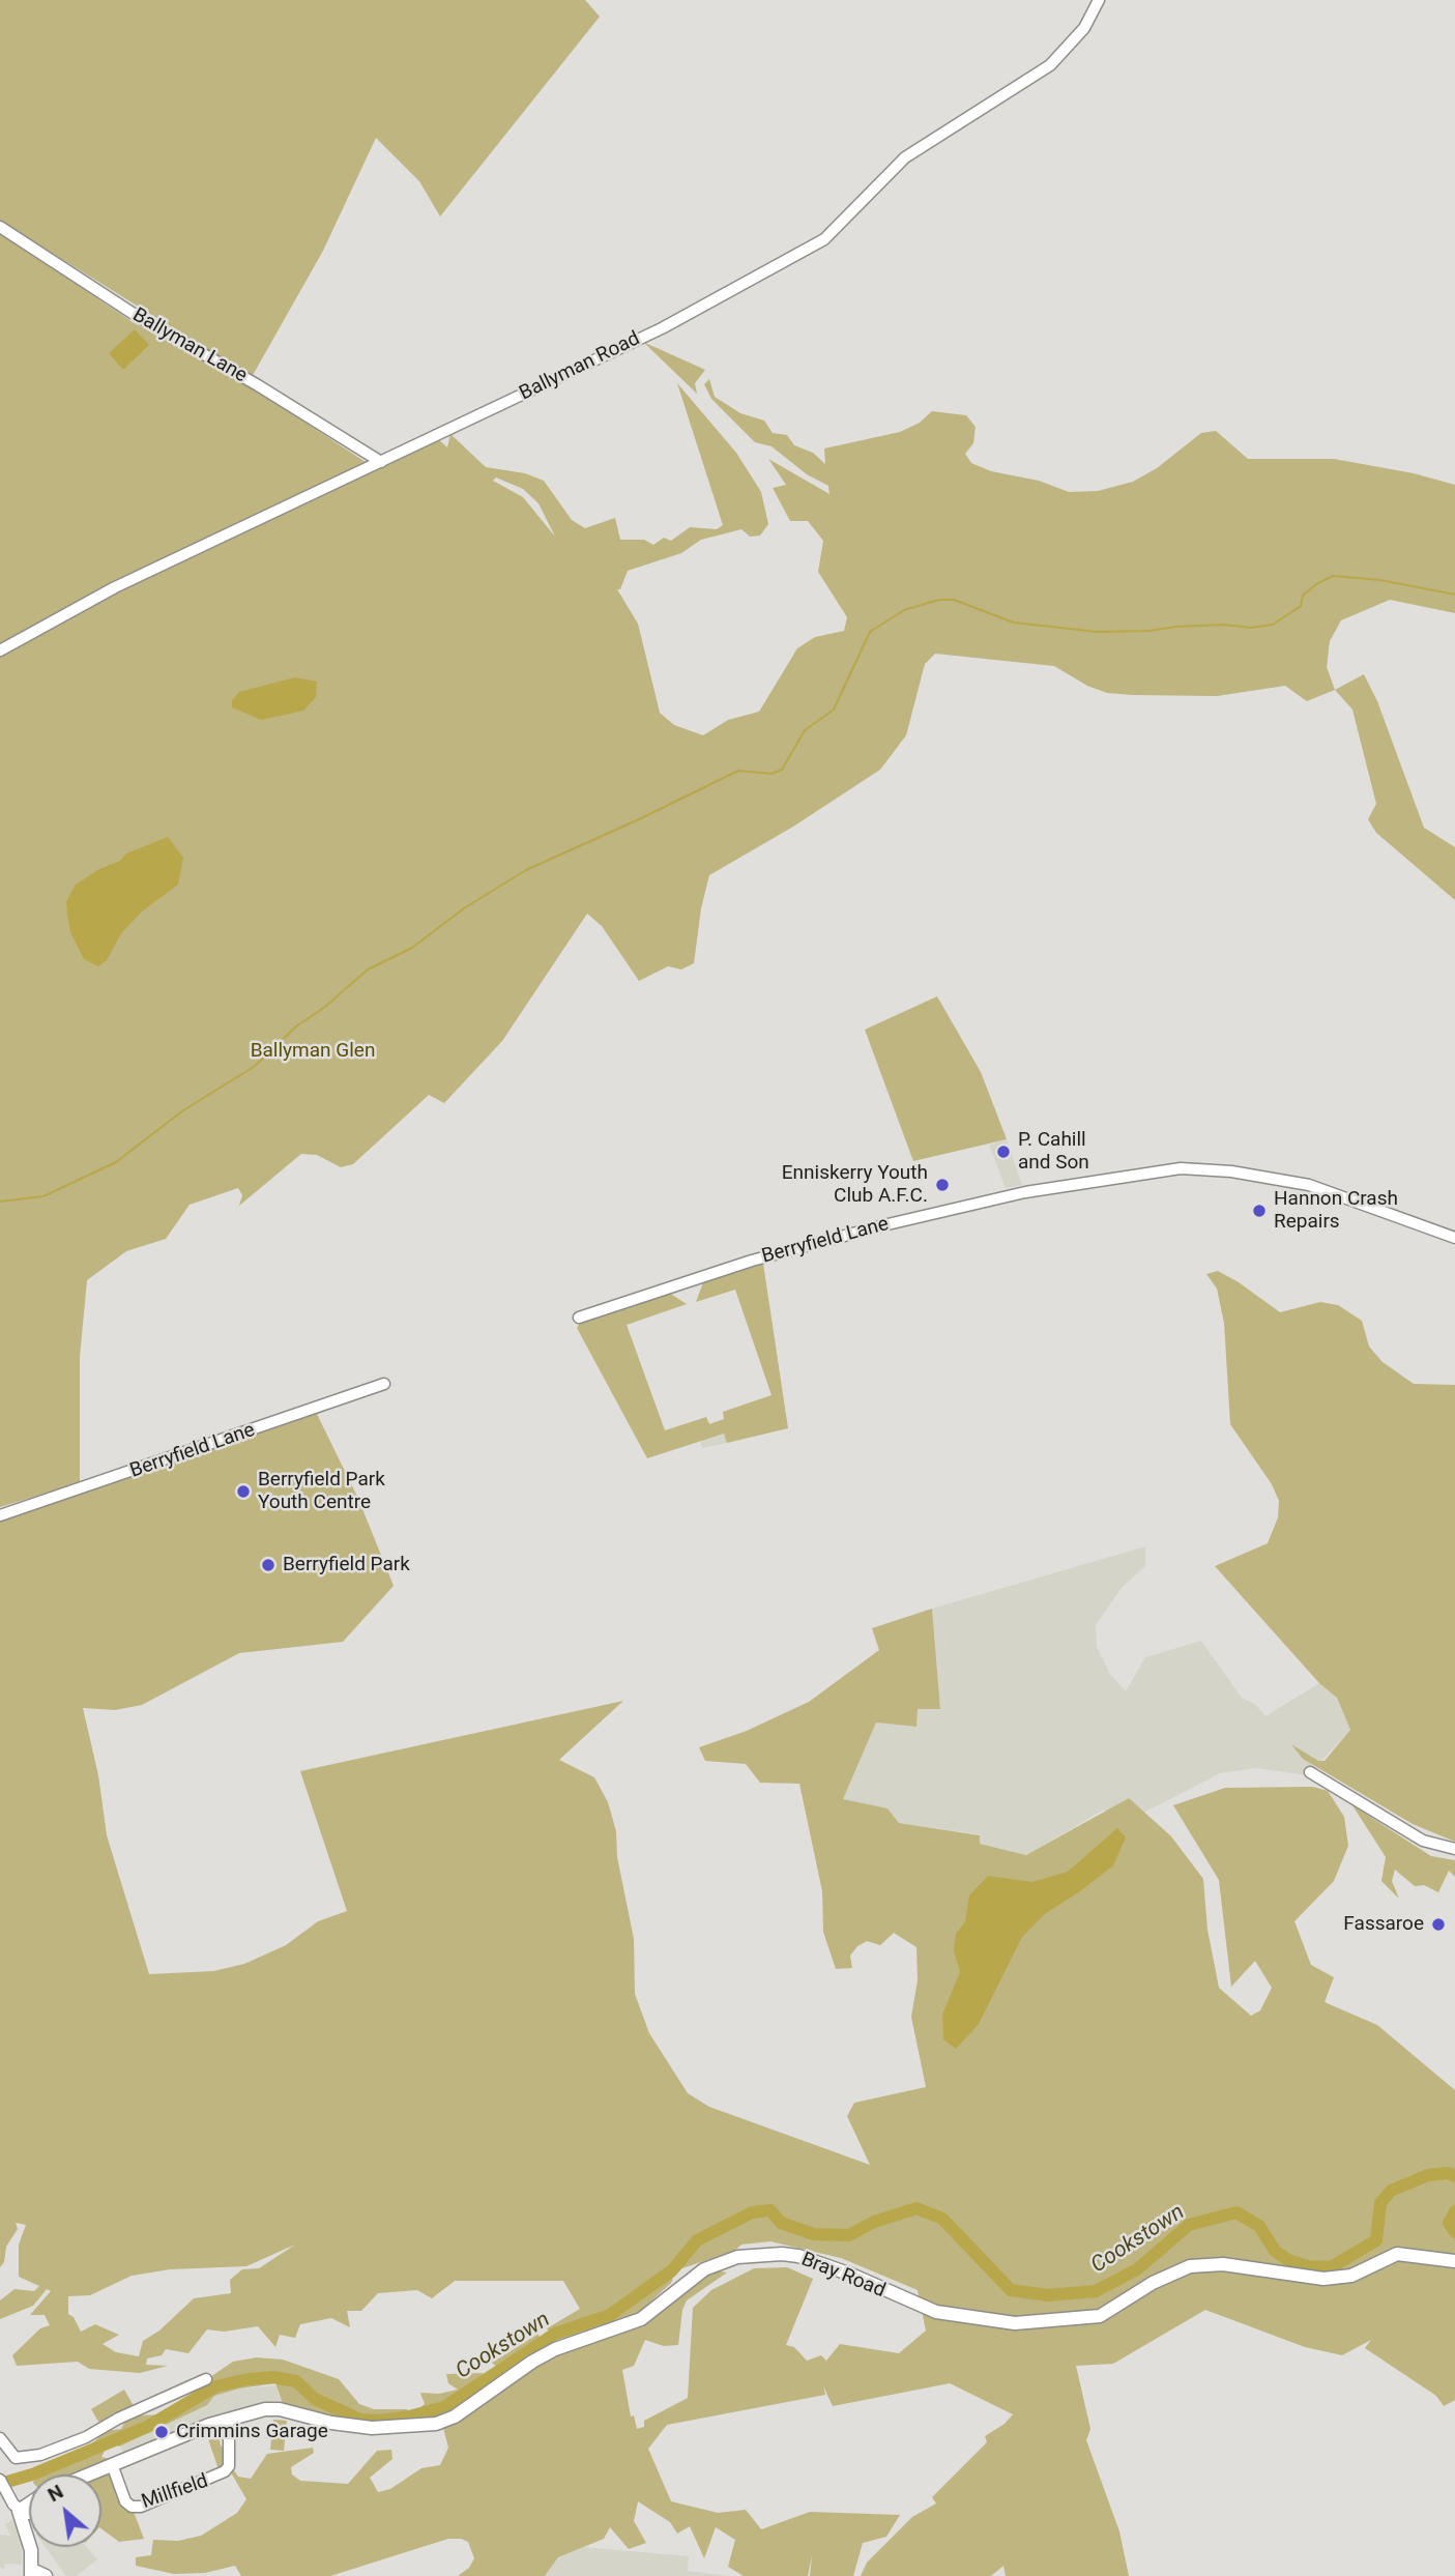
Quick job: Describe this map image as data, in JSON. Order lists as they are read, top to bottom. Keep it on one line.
{"streets":{"main road":["Bray Road"],"street":["Ballyman Lane","Ballyman Road","Berryfield Lane","Millfield"]},"crossings":[["Ballyman Lane","Ballyman Road"],["Bray Road","Millfield"]],"water":["Cookstown"],"parks":["Ballyman Glen"],"places":["P. Cahill and Son","Enniskerry Youth Club A.F.C.","Hannon Crash Repairs","Berryfield Park Youth Centre","Berryfield Park","Fassaroe","Crimmins Garage"],"north":"top left"}
